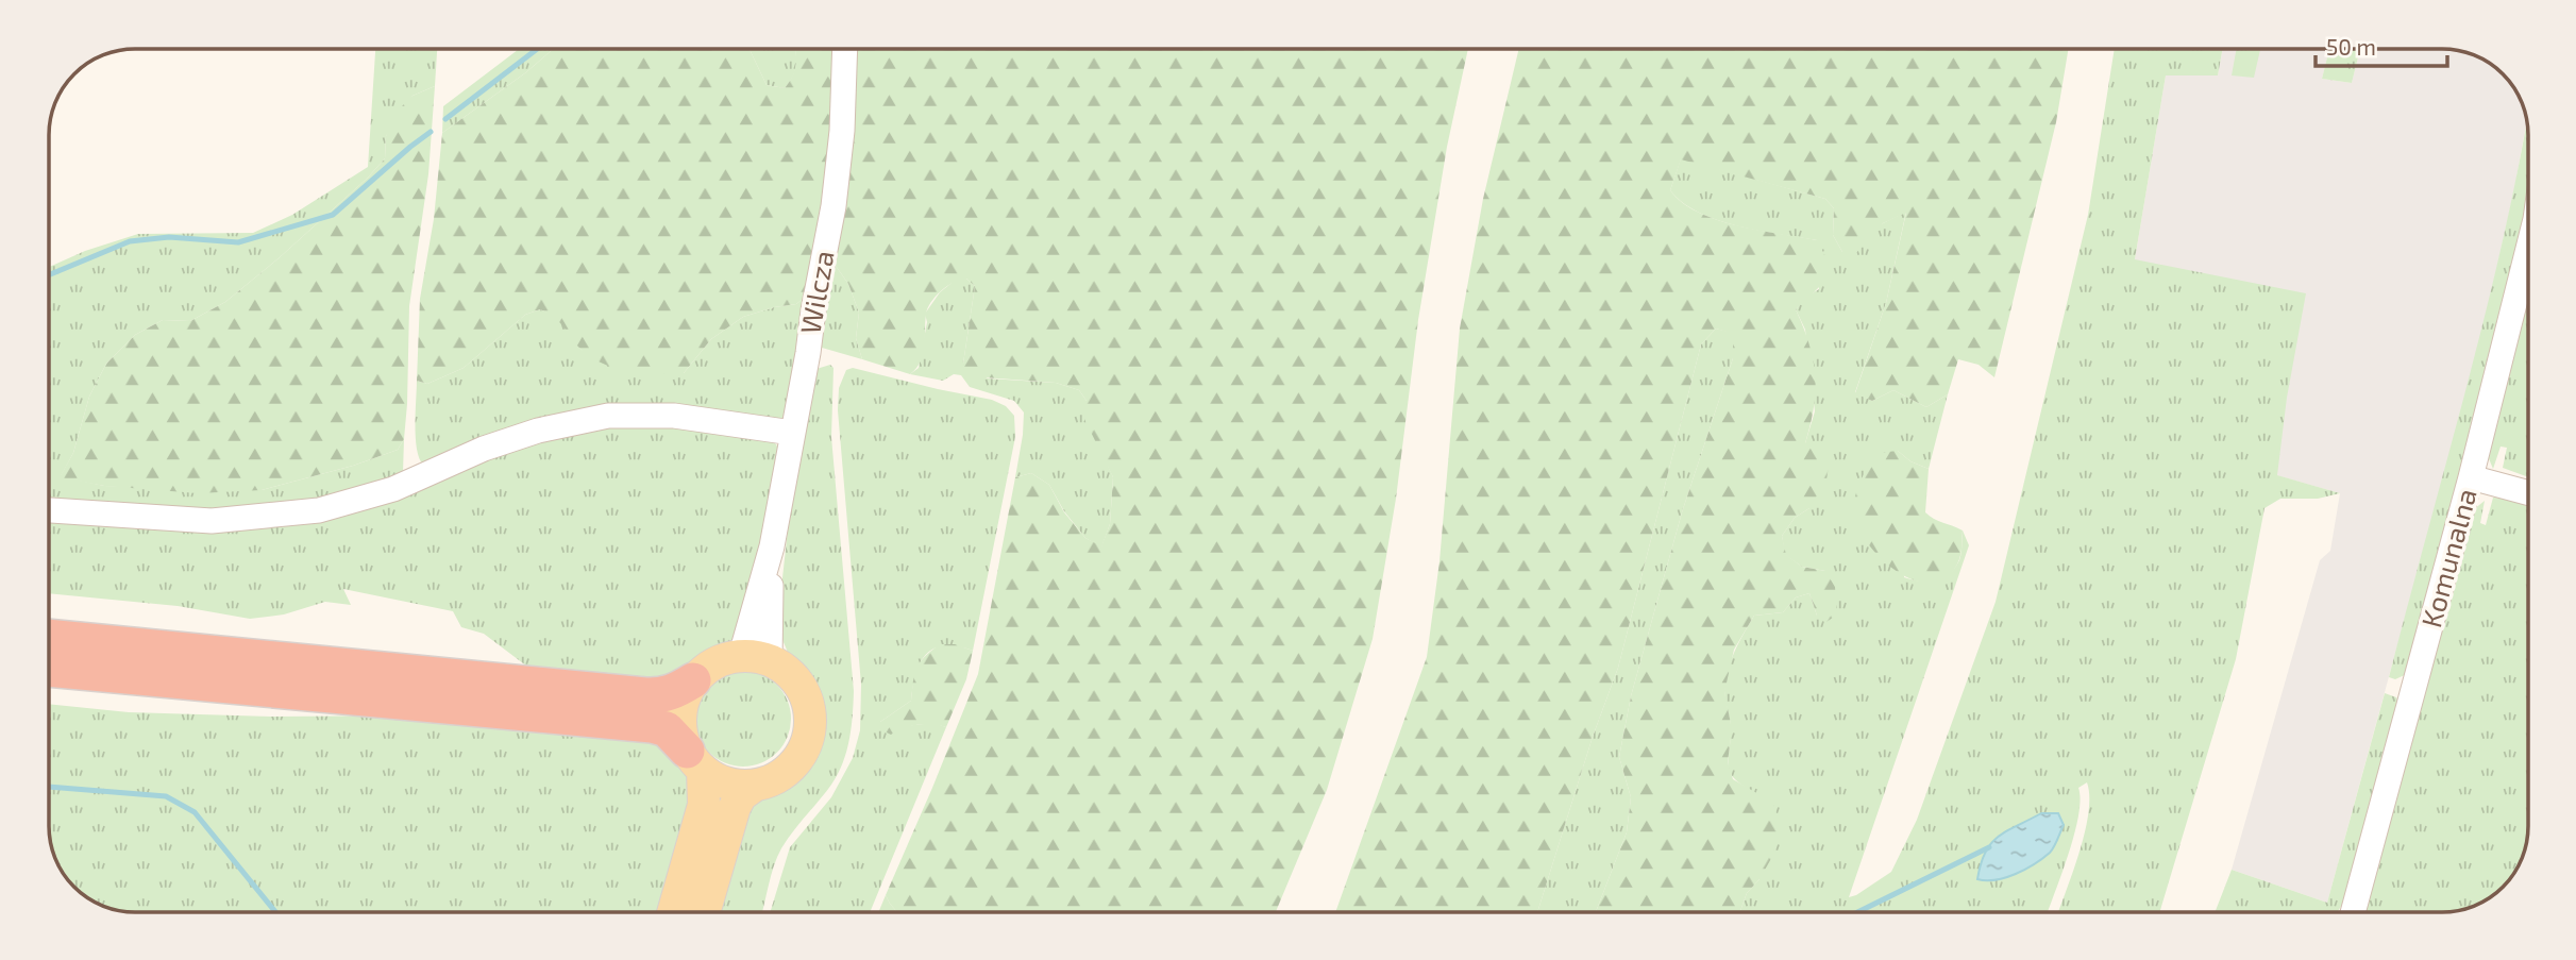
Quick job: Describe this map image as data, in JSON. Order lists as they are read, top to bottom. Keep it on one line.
{"streets":{"street":["Wilcza","Komunalna"]},"scale_bar":"50 m"}
